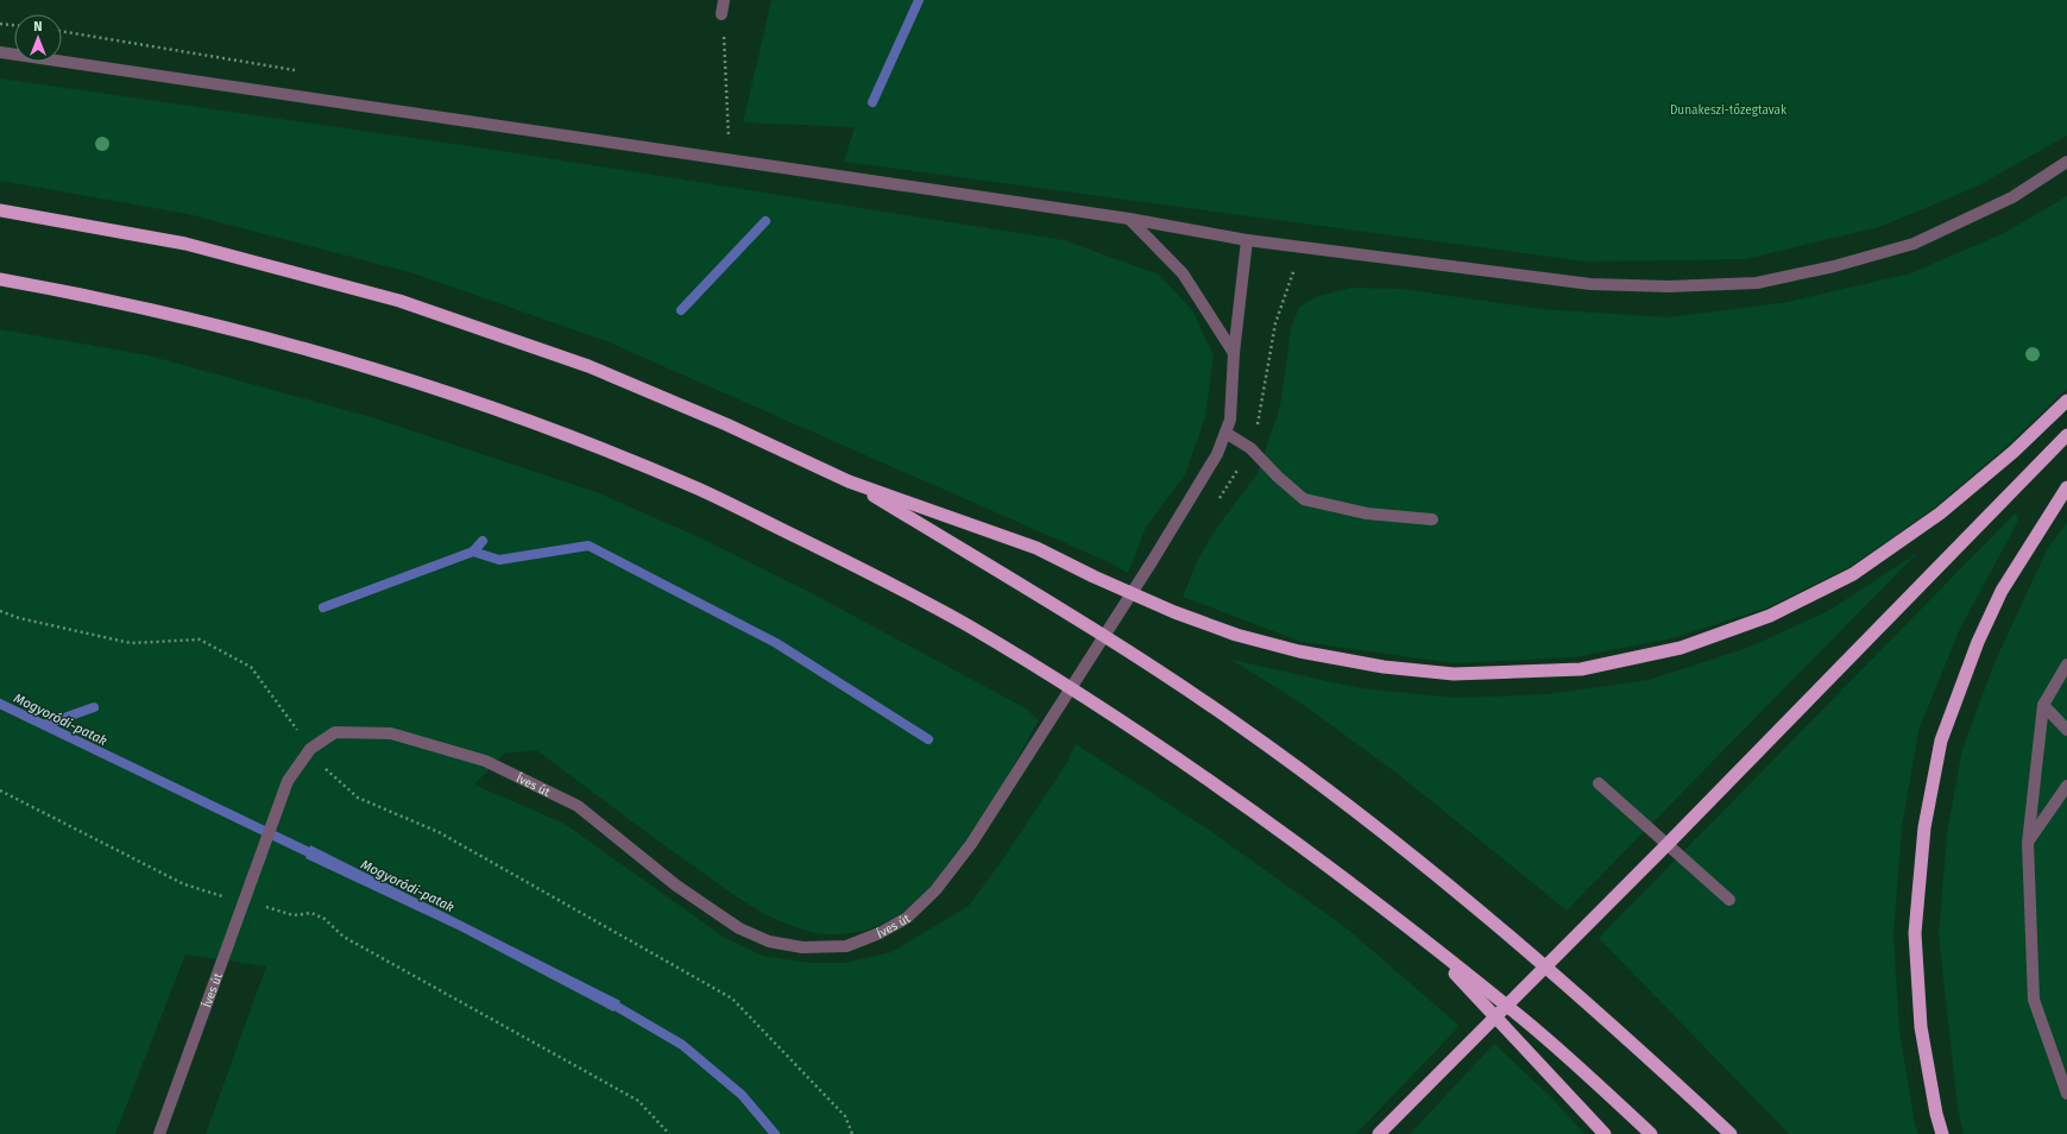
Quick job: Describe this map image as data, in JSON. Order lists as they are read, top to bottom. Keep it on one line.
{"streets":{"street":["Íves út"]},"water":["Mogyoródi-patak"],"parks":["Dunakeszi-tőzegtavak"],"north":"top"}
